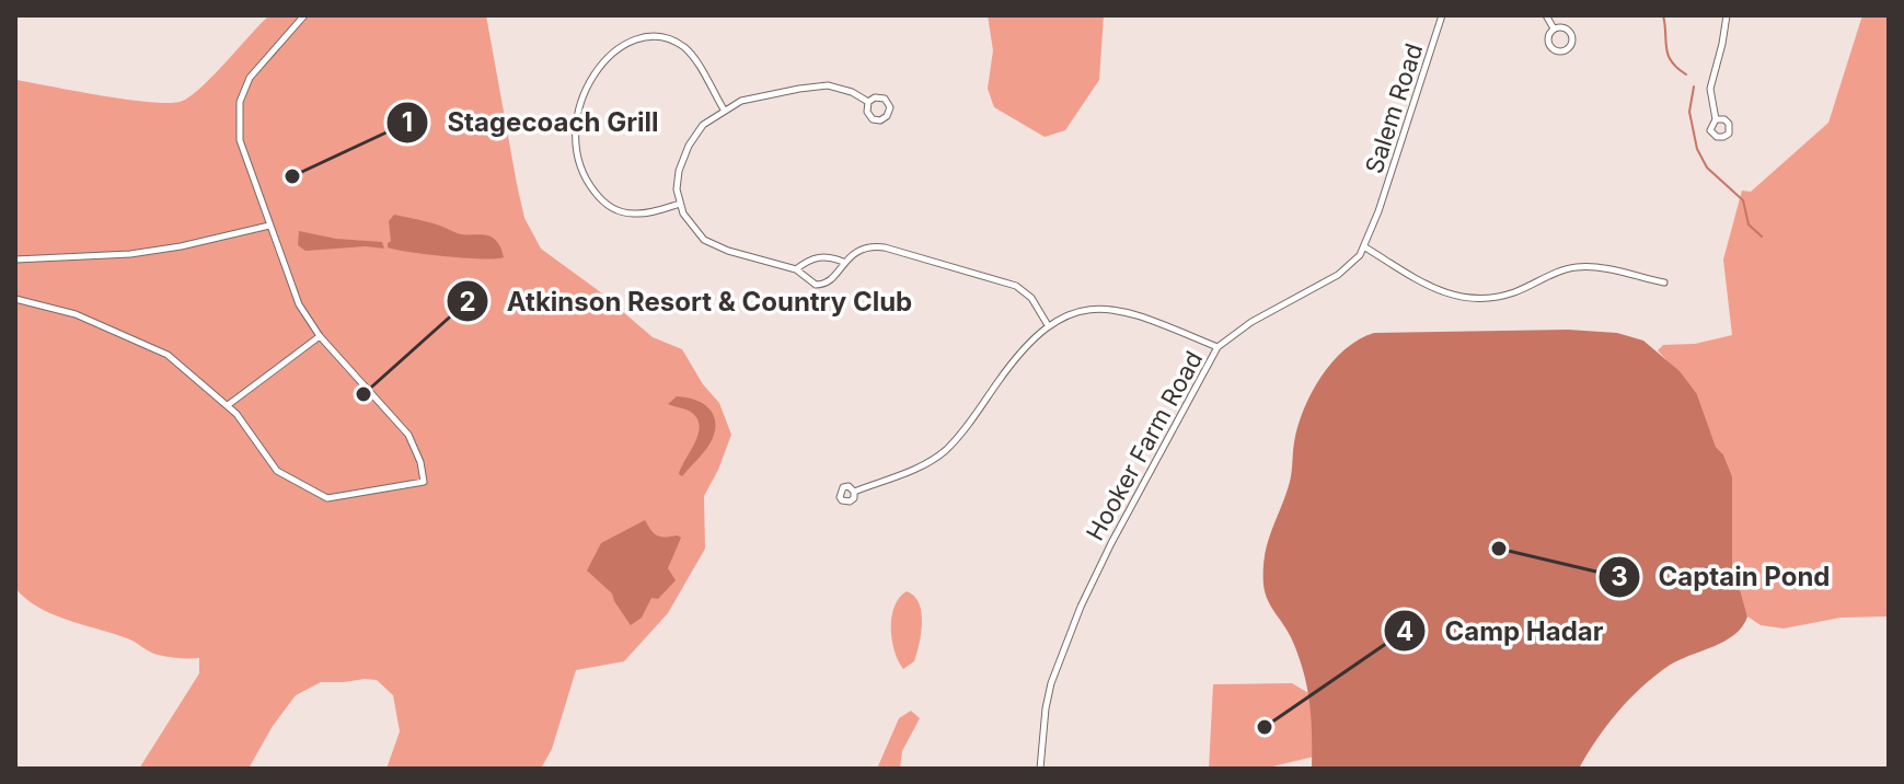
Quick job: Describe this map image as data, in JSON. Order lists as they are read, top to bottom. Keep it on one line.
{"streets":{"street":["Salem Road","Hooker Farm Road"]},"crossings":[["Salem Road","Hooker Farm Road"]],"places":["Stagecoach Grill","Atkinson Resort & Country Club","Captain Pond","Camp Hadar"]}
